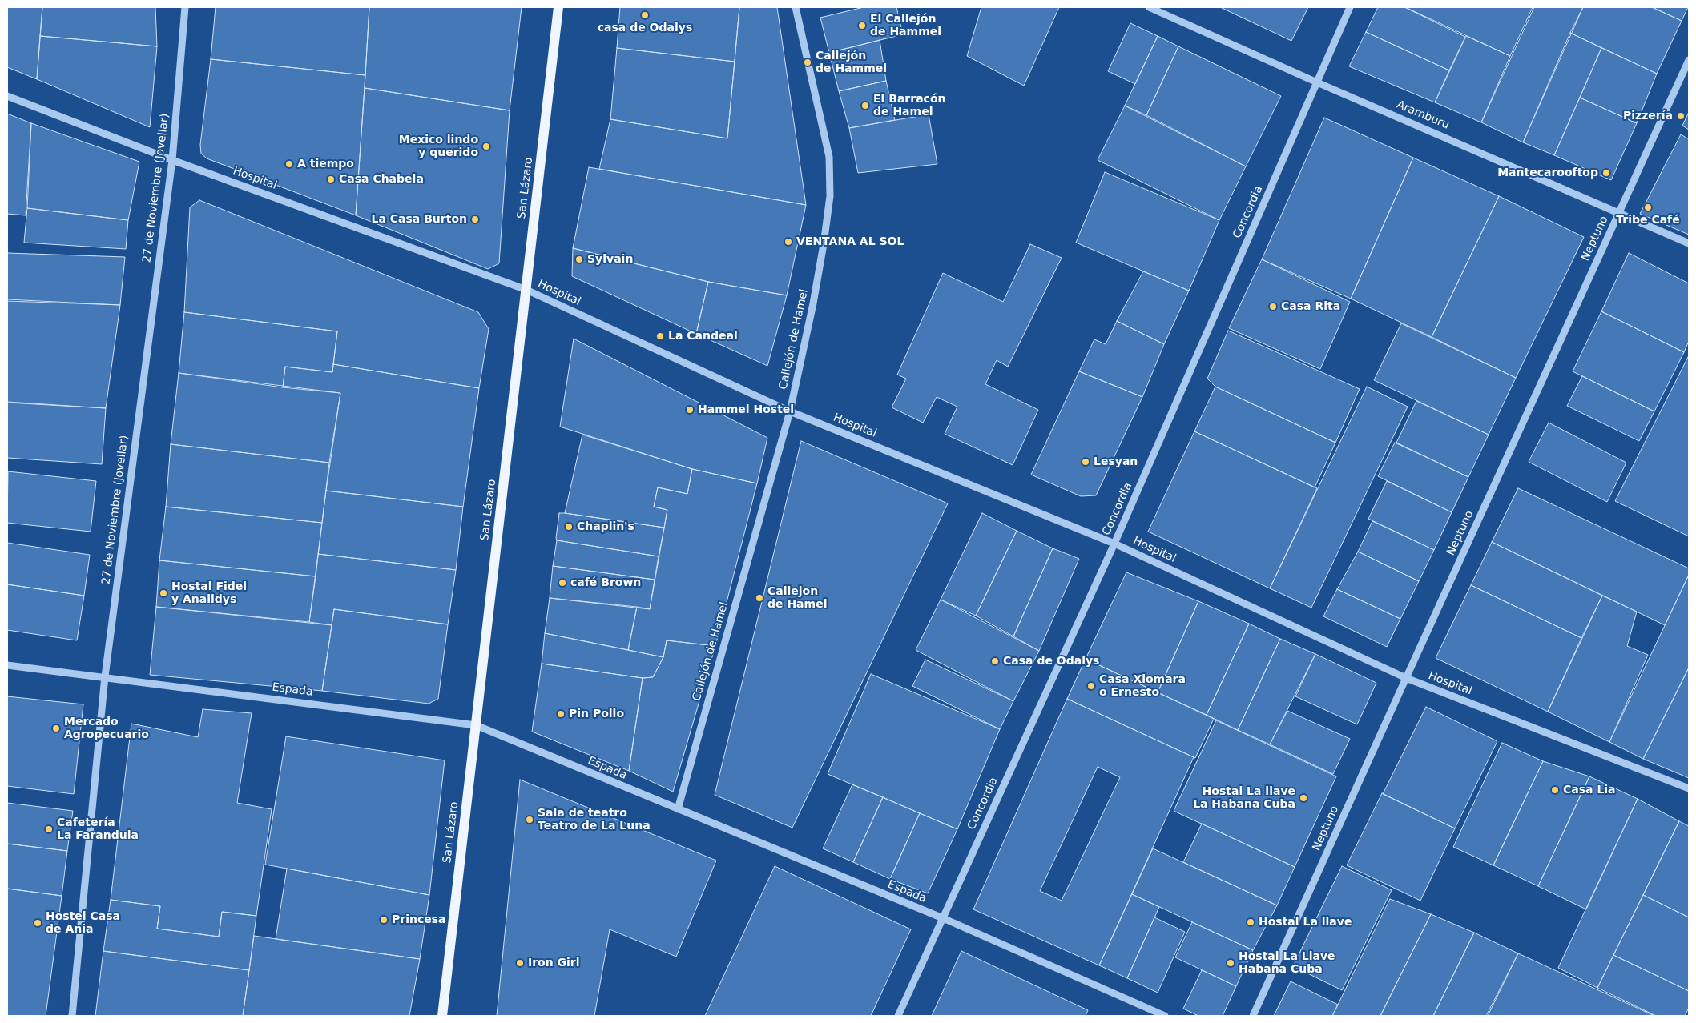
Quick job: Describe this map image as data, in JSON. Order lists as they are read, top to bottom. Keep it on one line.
{"streets":{"main road":["San Lázaro"],"street":["Aramburu","Hospital","27 de Noviembre (Jovellar)","Concordia","Neptuno","Callejón de Hamel","Espada"]},"crossings":[["Aramburu","Concordia"],["Aramburu","Neptuno"],["Hospital","27 de Noviembre (Jovellar)"],["Hospital","San Lázaro"],["Hospital","Concordia"],["Hospital","Neptuno"],["Hospital","Callejón de Hamel"],["27 de Noviembre (Jovellar)","Espada"],["San Lázaro","Espada"],["Concordia","Espada"],["Callejón de Hamel","Espada"]],"places":["casa de Odalys","El Callejón de Hammel","Callejón de Hammel","El Barracón de Hamel","Pizzería","Mexico lindo y querido","A tiempo","Mantecarooftop","Casa Chabela","Tribe Café","La Casa Burton","VENTANA AL SOL","Sylvain","Casa Rita","La Candeal","Hammel Hostel","Lesyan","Chaplin's","café Brown","Hostal Fidel y Analidys","Callejon de Hamel","Casa de Odalys","Casa Xiomara o Ernesto","Pin Pollo","Mercado Agropecuario","Casa Lia","Hostal La llave La Habana Cuba","Sala de teatro Teatro de La Luna","Cafetería La Farandula","Princesa","Hostal La llave","Hostel Casa de Ania","Iron Girl","Hostal La Llave Habana Cuba"]}
